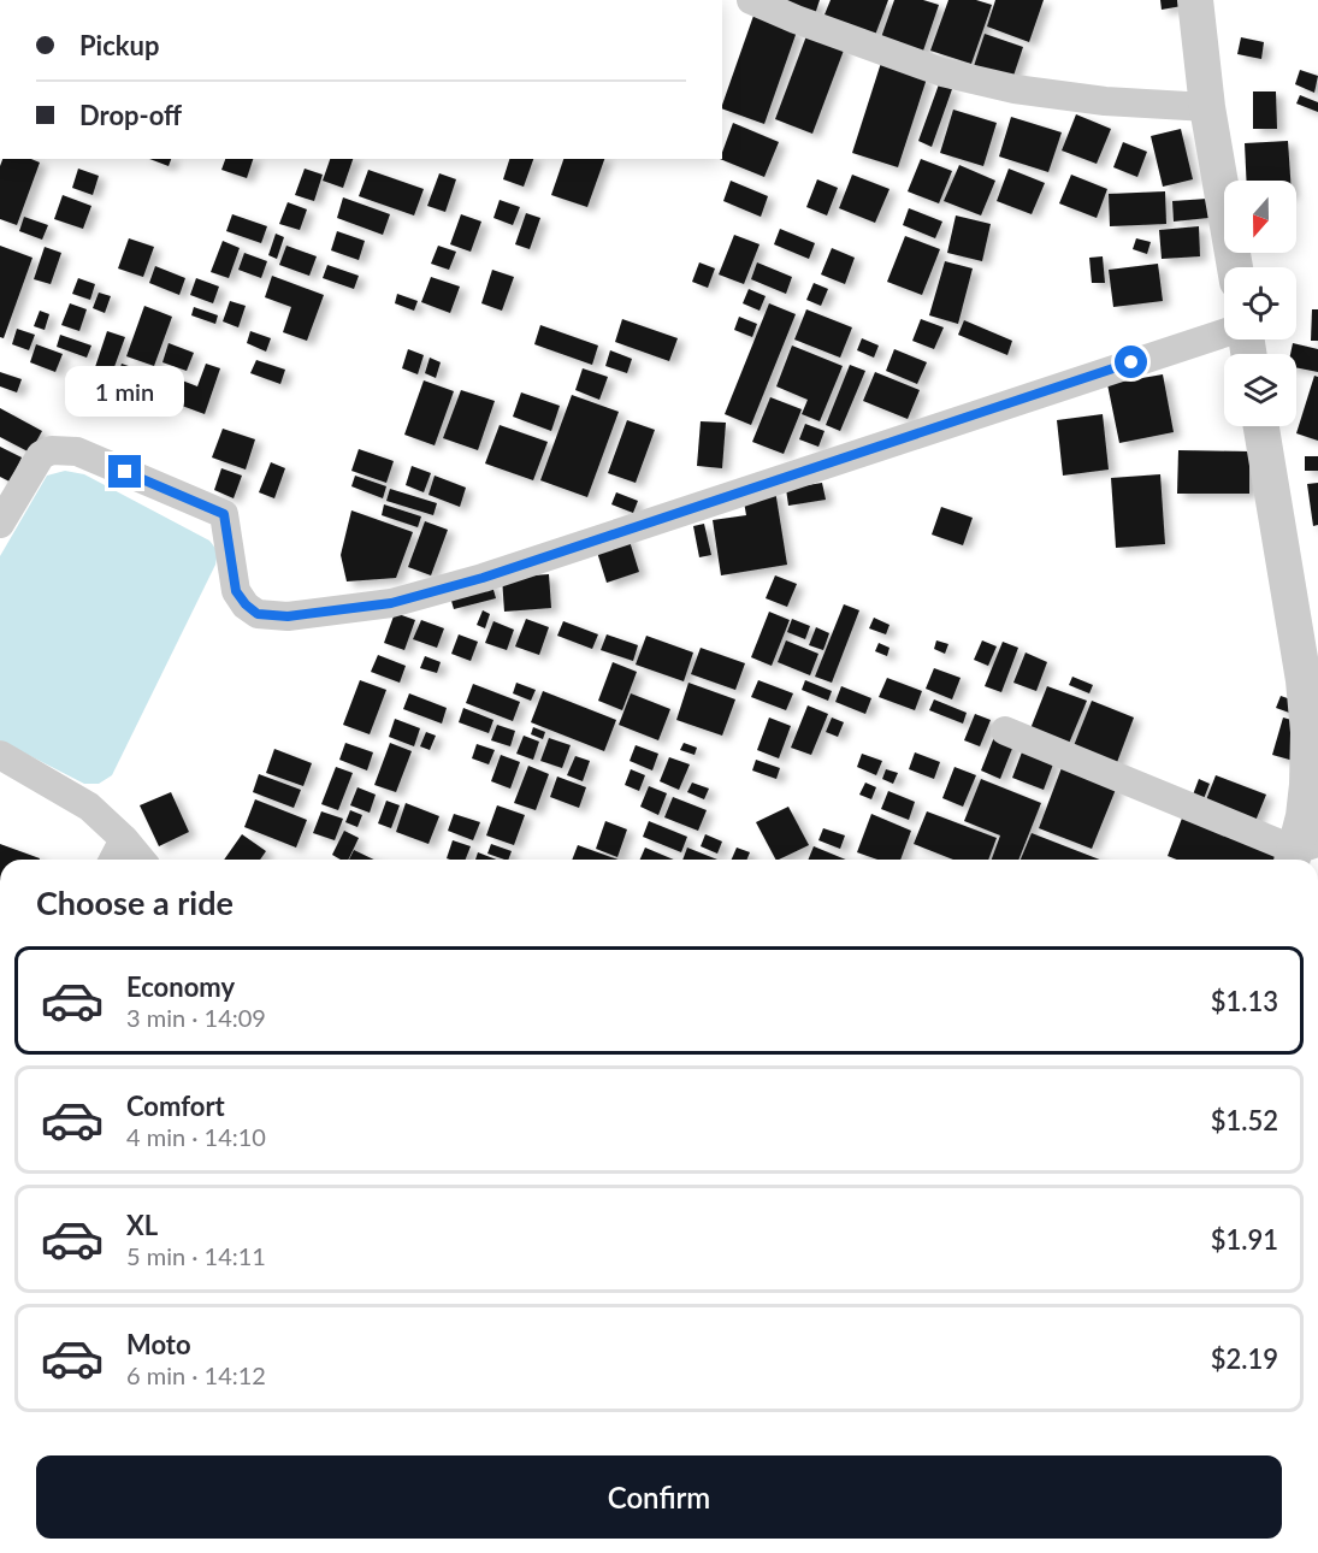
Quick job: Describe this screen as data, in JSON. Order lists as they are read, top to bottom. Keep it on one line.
{"north":"bottom","page":{"banner":["Pickup","Drop-off"],"bubble":"1 min","heading":"Choose a ride","list":[{"name":"Economy","note":"3 min · 14:09","value":"$1.13"},{"name":"Comfort","note":"4 min · 14:10","value":"$1.52"},{"name":"XL","note":"5 min · 14:11","value":"$1.91"},{"name":"Moto","note":"6 min · 14:12","value":"$2.19"}],"buttons":"Confirm"}}
